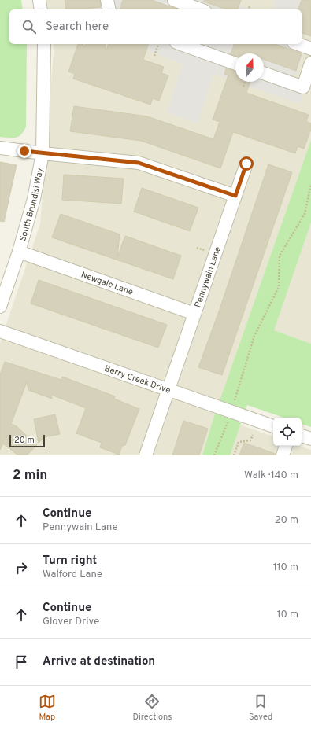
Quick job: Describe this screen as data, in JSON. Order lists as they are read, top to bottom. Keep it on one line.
{"streets":{"street":["South Brundisi Way","Pennywain Lane","Newgale Lane","Berry Creek Drive"]},"crossings":[["South Brundisi Way","Newgale Lane"],["Pennywain Lane","Newgale Lane"],["Pennywain Lane","Berry Creek Drive"]],"scale_bar":"20 m","north":"top","page":{"search":"Search here","scale":"20 m","heading":["2 min","Walk · 140 m"],"list":[["Continue","Pennywain Lane","20 m"],["Turn right","Walford Lane","110 m"],["Continue","Glover Drive","10 m"],"Arrive at destination"],"nav":["Map","Directions","Saved"]}}
